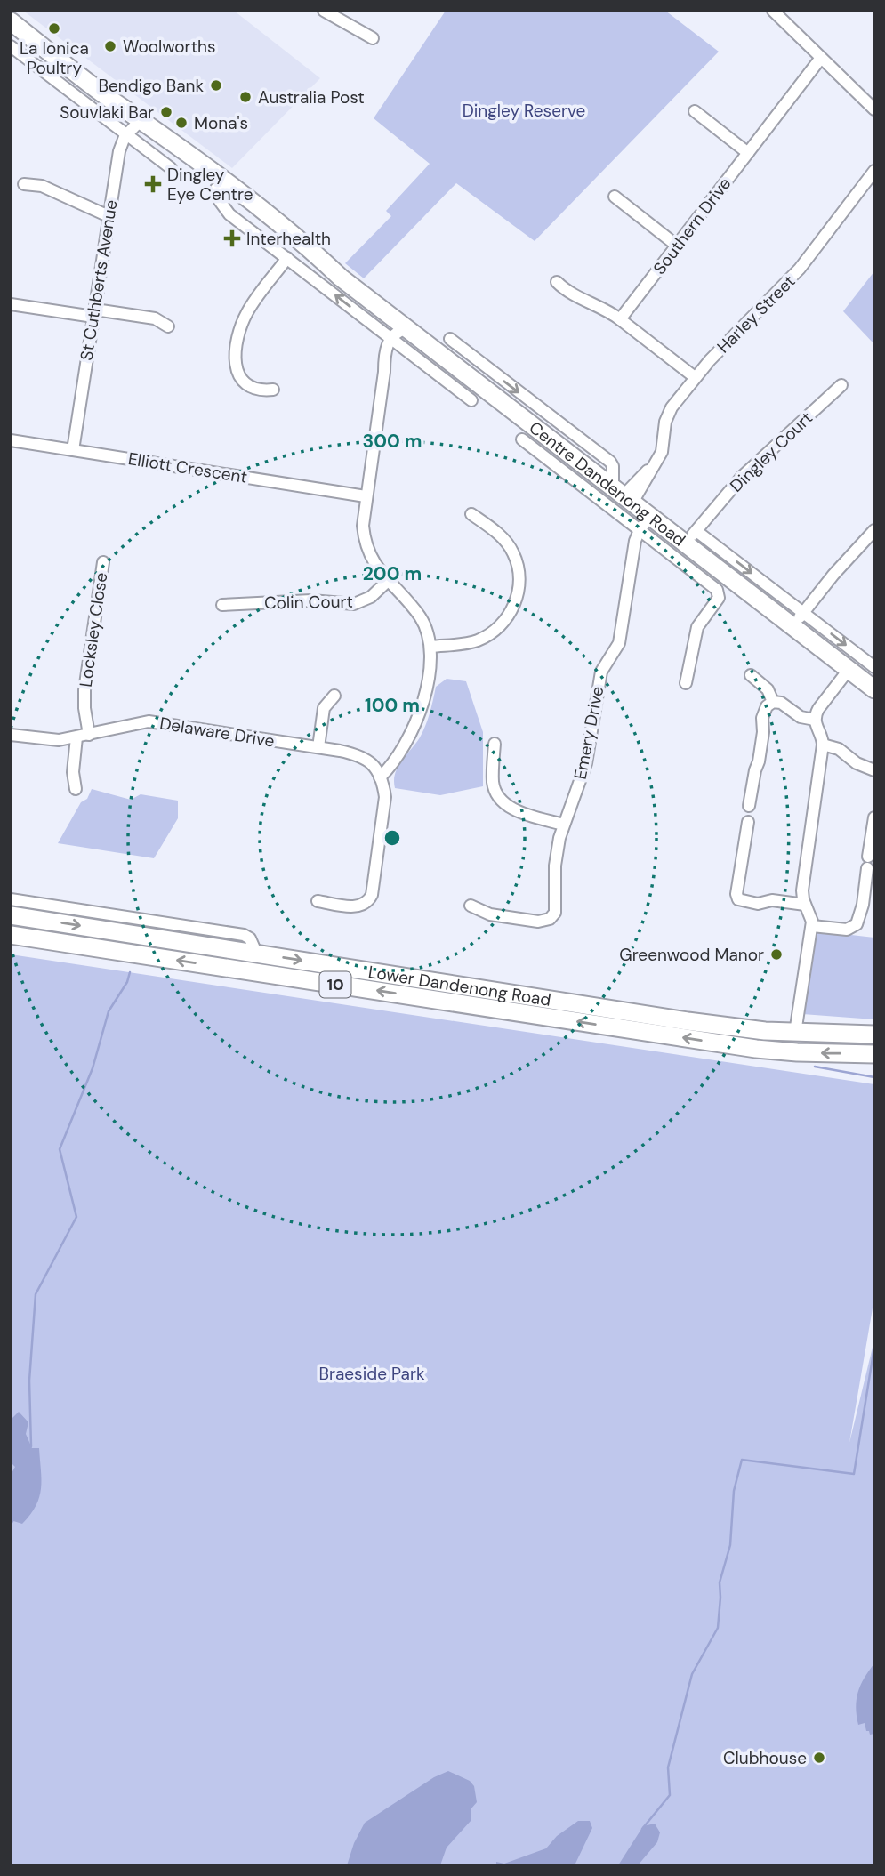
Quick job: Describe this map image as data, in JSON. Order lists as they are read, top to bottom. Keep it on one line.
{"streets":{"main road":["Centre Dandenong Road","10","Lower Dandenong Road"],"street":["Southern Drive","St Cuthberts Avenue","Harley Street","Dingley Court","Elliott Crescent","Colin Court","Locksley Close","Delaware Drive","Emery Drive"]},"crossings":[["St Cuthberts Avenue","Elliott Crescent"],["St Cuthberts Avenue","Centre Dandenong Road"],["Harley Street","Centre Dandenong Road"],["Dingley Court","Centre Dandenong Road"],["Centre Dandenong Road","Emery Drive"],["Locksley Close","Delaware Drive"]],"parks":["Dingley Reserve","Braeside Park"],"places":{"other":["La Ionica Poultry","Woolworths","Bendigo Bank","Australia Post","Souvlaki Bar","Mona's","Greenwood Manor","Clubhouse"],"health":["Dingley Eye Centre","Interhealth"]},"rings":["300 m","200 m","100 m"]}
